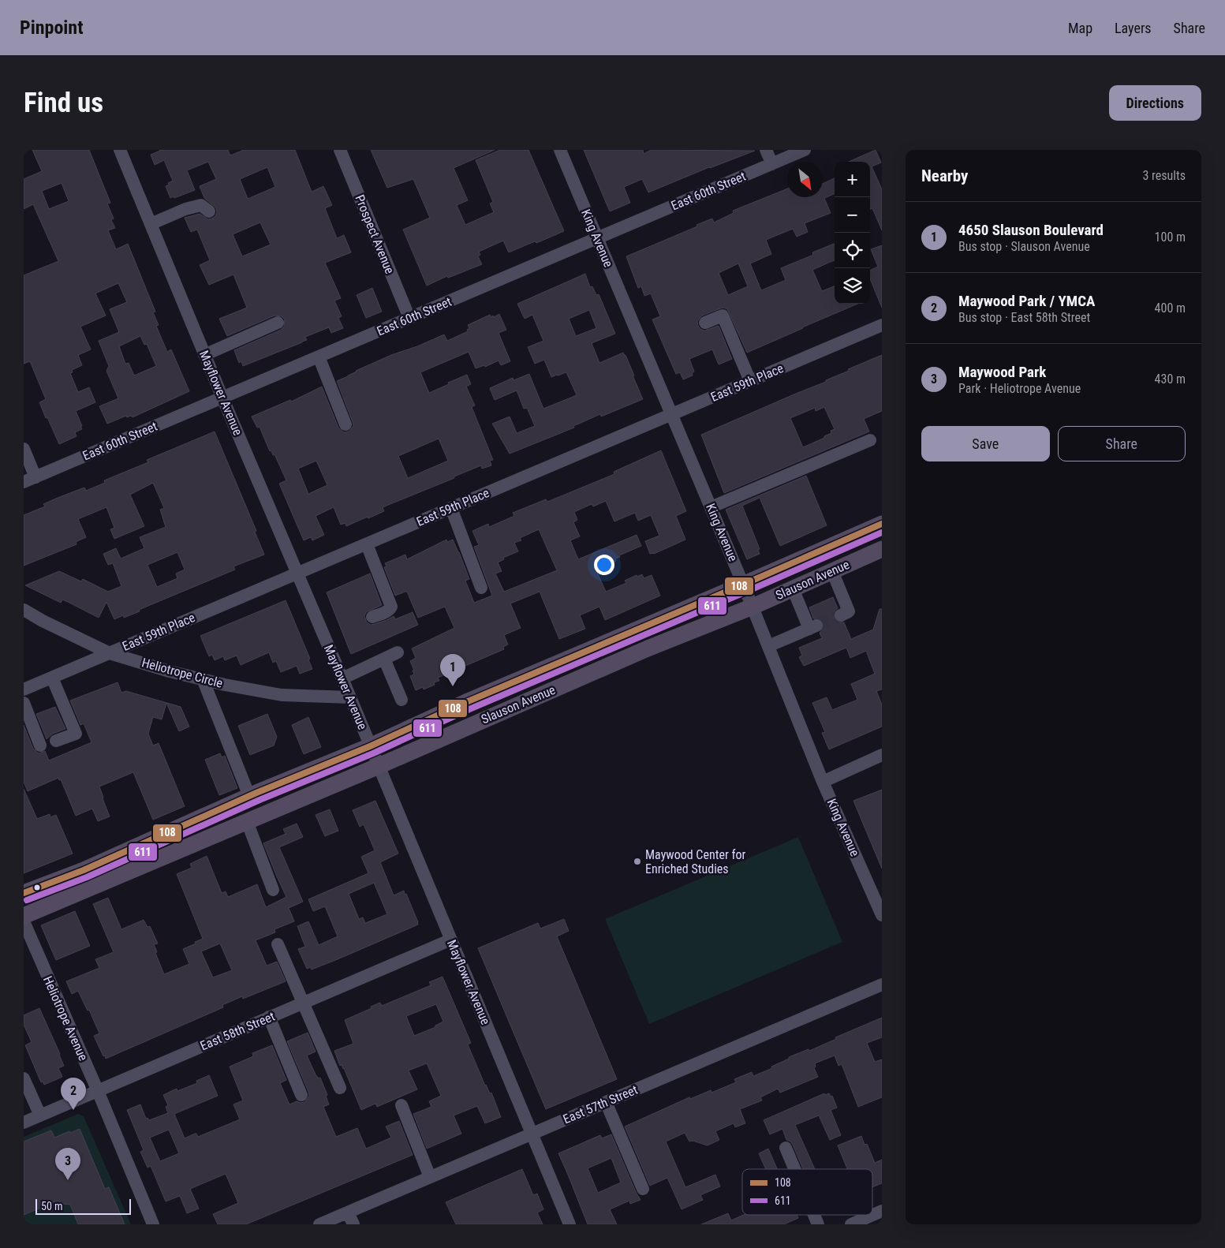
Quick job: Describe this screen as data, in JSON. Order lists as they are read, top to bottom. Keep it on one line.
{"streets":{"main road":["Slauson Avenue"],"street":["East 60th Street","Prospect Avenue","King Avenue","East 59th Place","Mayflower Avenue","Heliotrope Circle","Heliotrope Avenue","East 58th Street","East 57th Street"]},"crossings":[["East 60th Street","Prospect Avenue"],["East 60th Street","King Avenue"],["East 60th Street","Mayflower Avenue"],["King Avenue","East 59th Place"],["King Avenue","Slauson Avenue"],["East 59th Place","Mayflower Avenue"],["East 59th Place","Heliotrope Circle"],["Mayflower Avenue","Slauson Avenue"],["Mayflower Avenue","Heliotrope Circle"],["Mayflower Avenue","East 58th Street"],["Mayflower Avenue","East 57th Street"],["Heliotrope Avenue","East 58th Street"]],"places":["Maywood Center for Enriched Studies"],"lines":["transit line 108","transit line 611"],"legend":["108","611"],"scale_bar":"50 m","north":"bottom right","page":{"header":"Pinpoint","nav":["Map","Layers","Share"],"buttons":["Directions",["Save","Share"]],"title":"Find us","heading":["Nearby","3 results"],"map_buttons":["+","−"],"list":[{"mark":"1","name":"4650 Slauson Boulevard","note":"Bus stop · Slauson Avenue","value":"100 m"},{"mark":"2","name":"Maywood Park / YMCA","note":"Bus stop · East 58th Street","value":"400 m"},{"mark":"3","name":"Maywood Park","note":"Park · Heliotrope Avenue","value":"430 m"}],"pins":["1","2","3"],"scale":"50 m"}}
